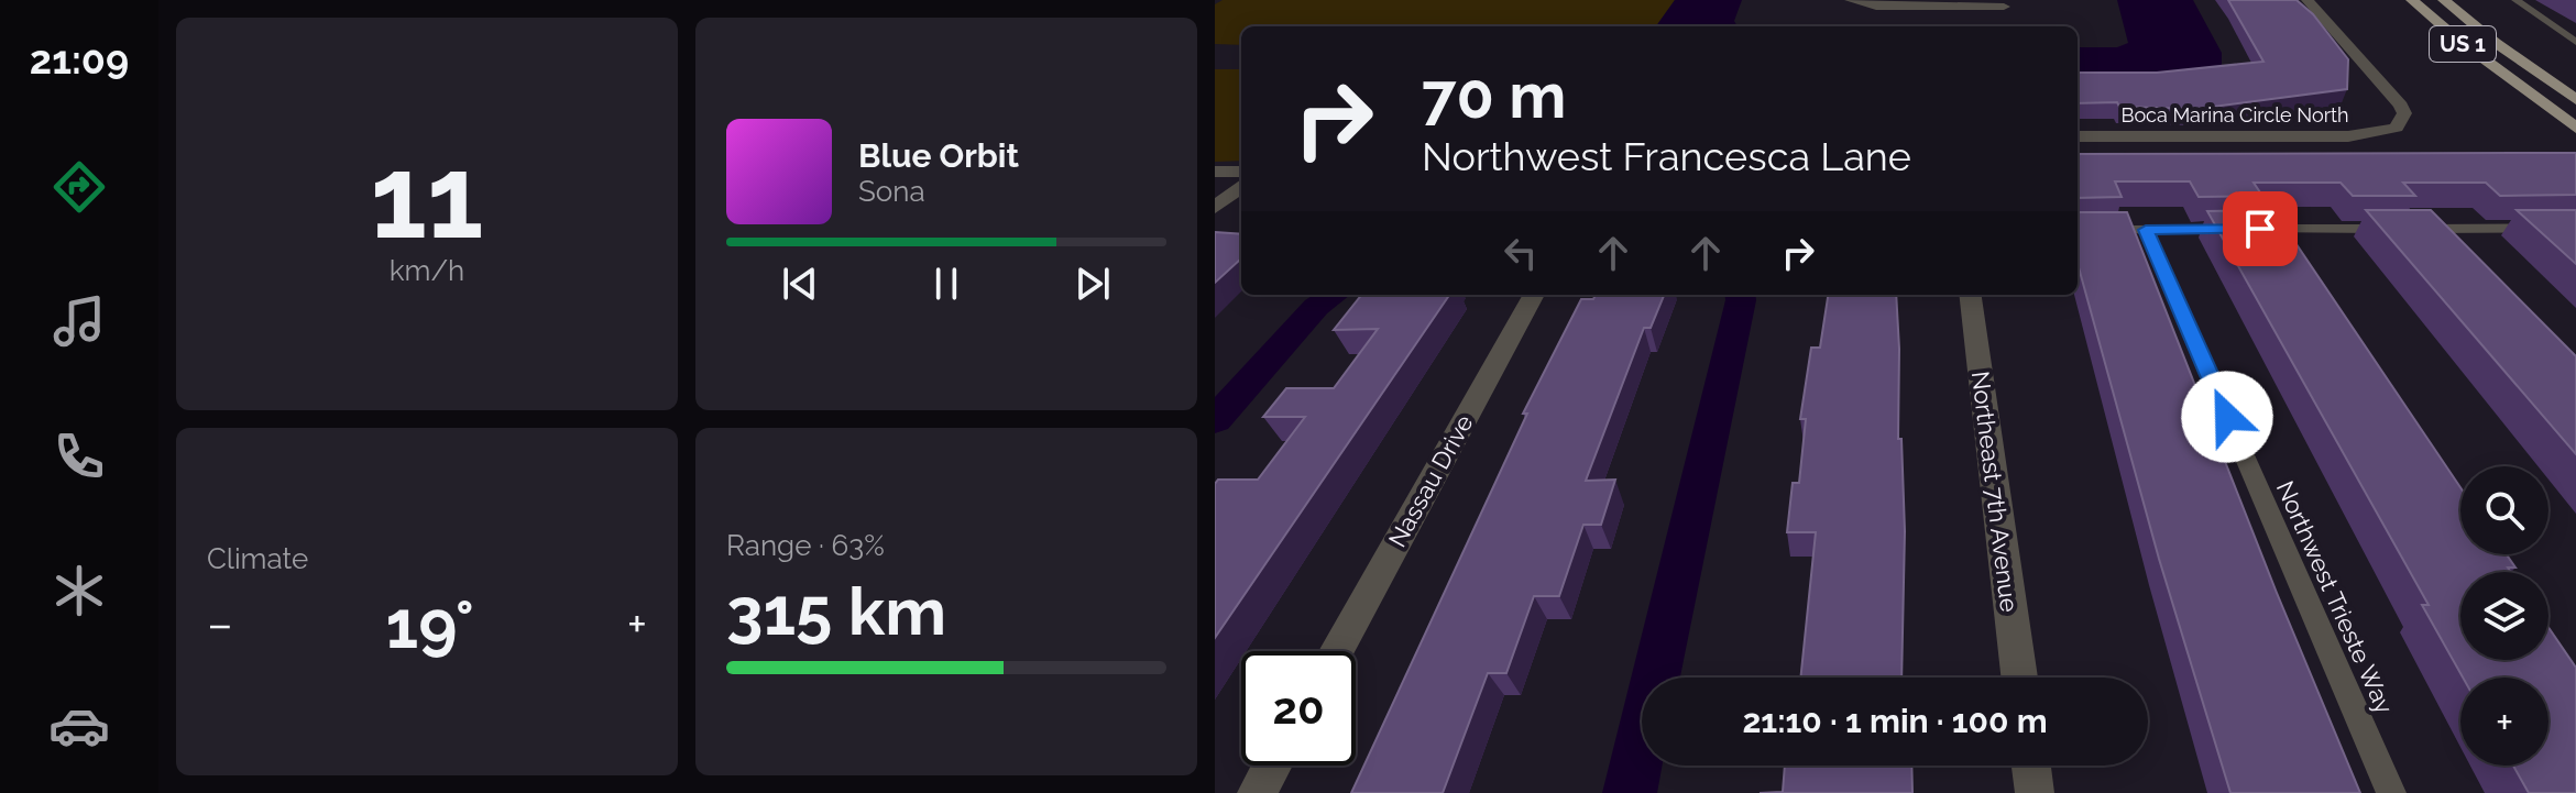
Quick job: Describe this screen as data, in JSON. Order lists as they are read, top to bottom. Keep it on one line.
{"streets":{"main road":["US 1"],"street":["Boca Marina Circle North","Nassau Drive","Northeast 7th Avenue"],"lane":["Northwest Trieste Way"]},"page":{"tabs":"21:09","tile":[["11","km/h"],"Climate",["Range · 63%","315 km"]],"turn":["70 m","Northwest Francesca Lane"],"song":["Blue Orbit","Sona"],"map_buttons":"+","heat":["−","19°","+"],"limit":"20","trip":"21:10 · 1 min · 100 m"}}
